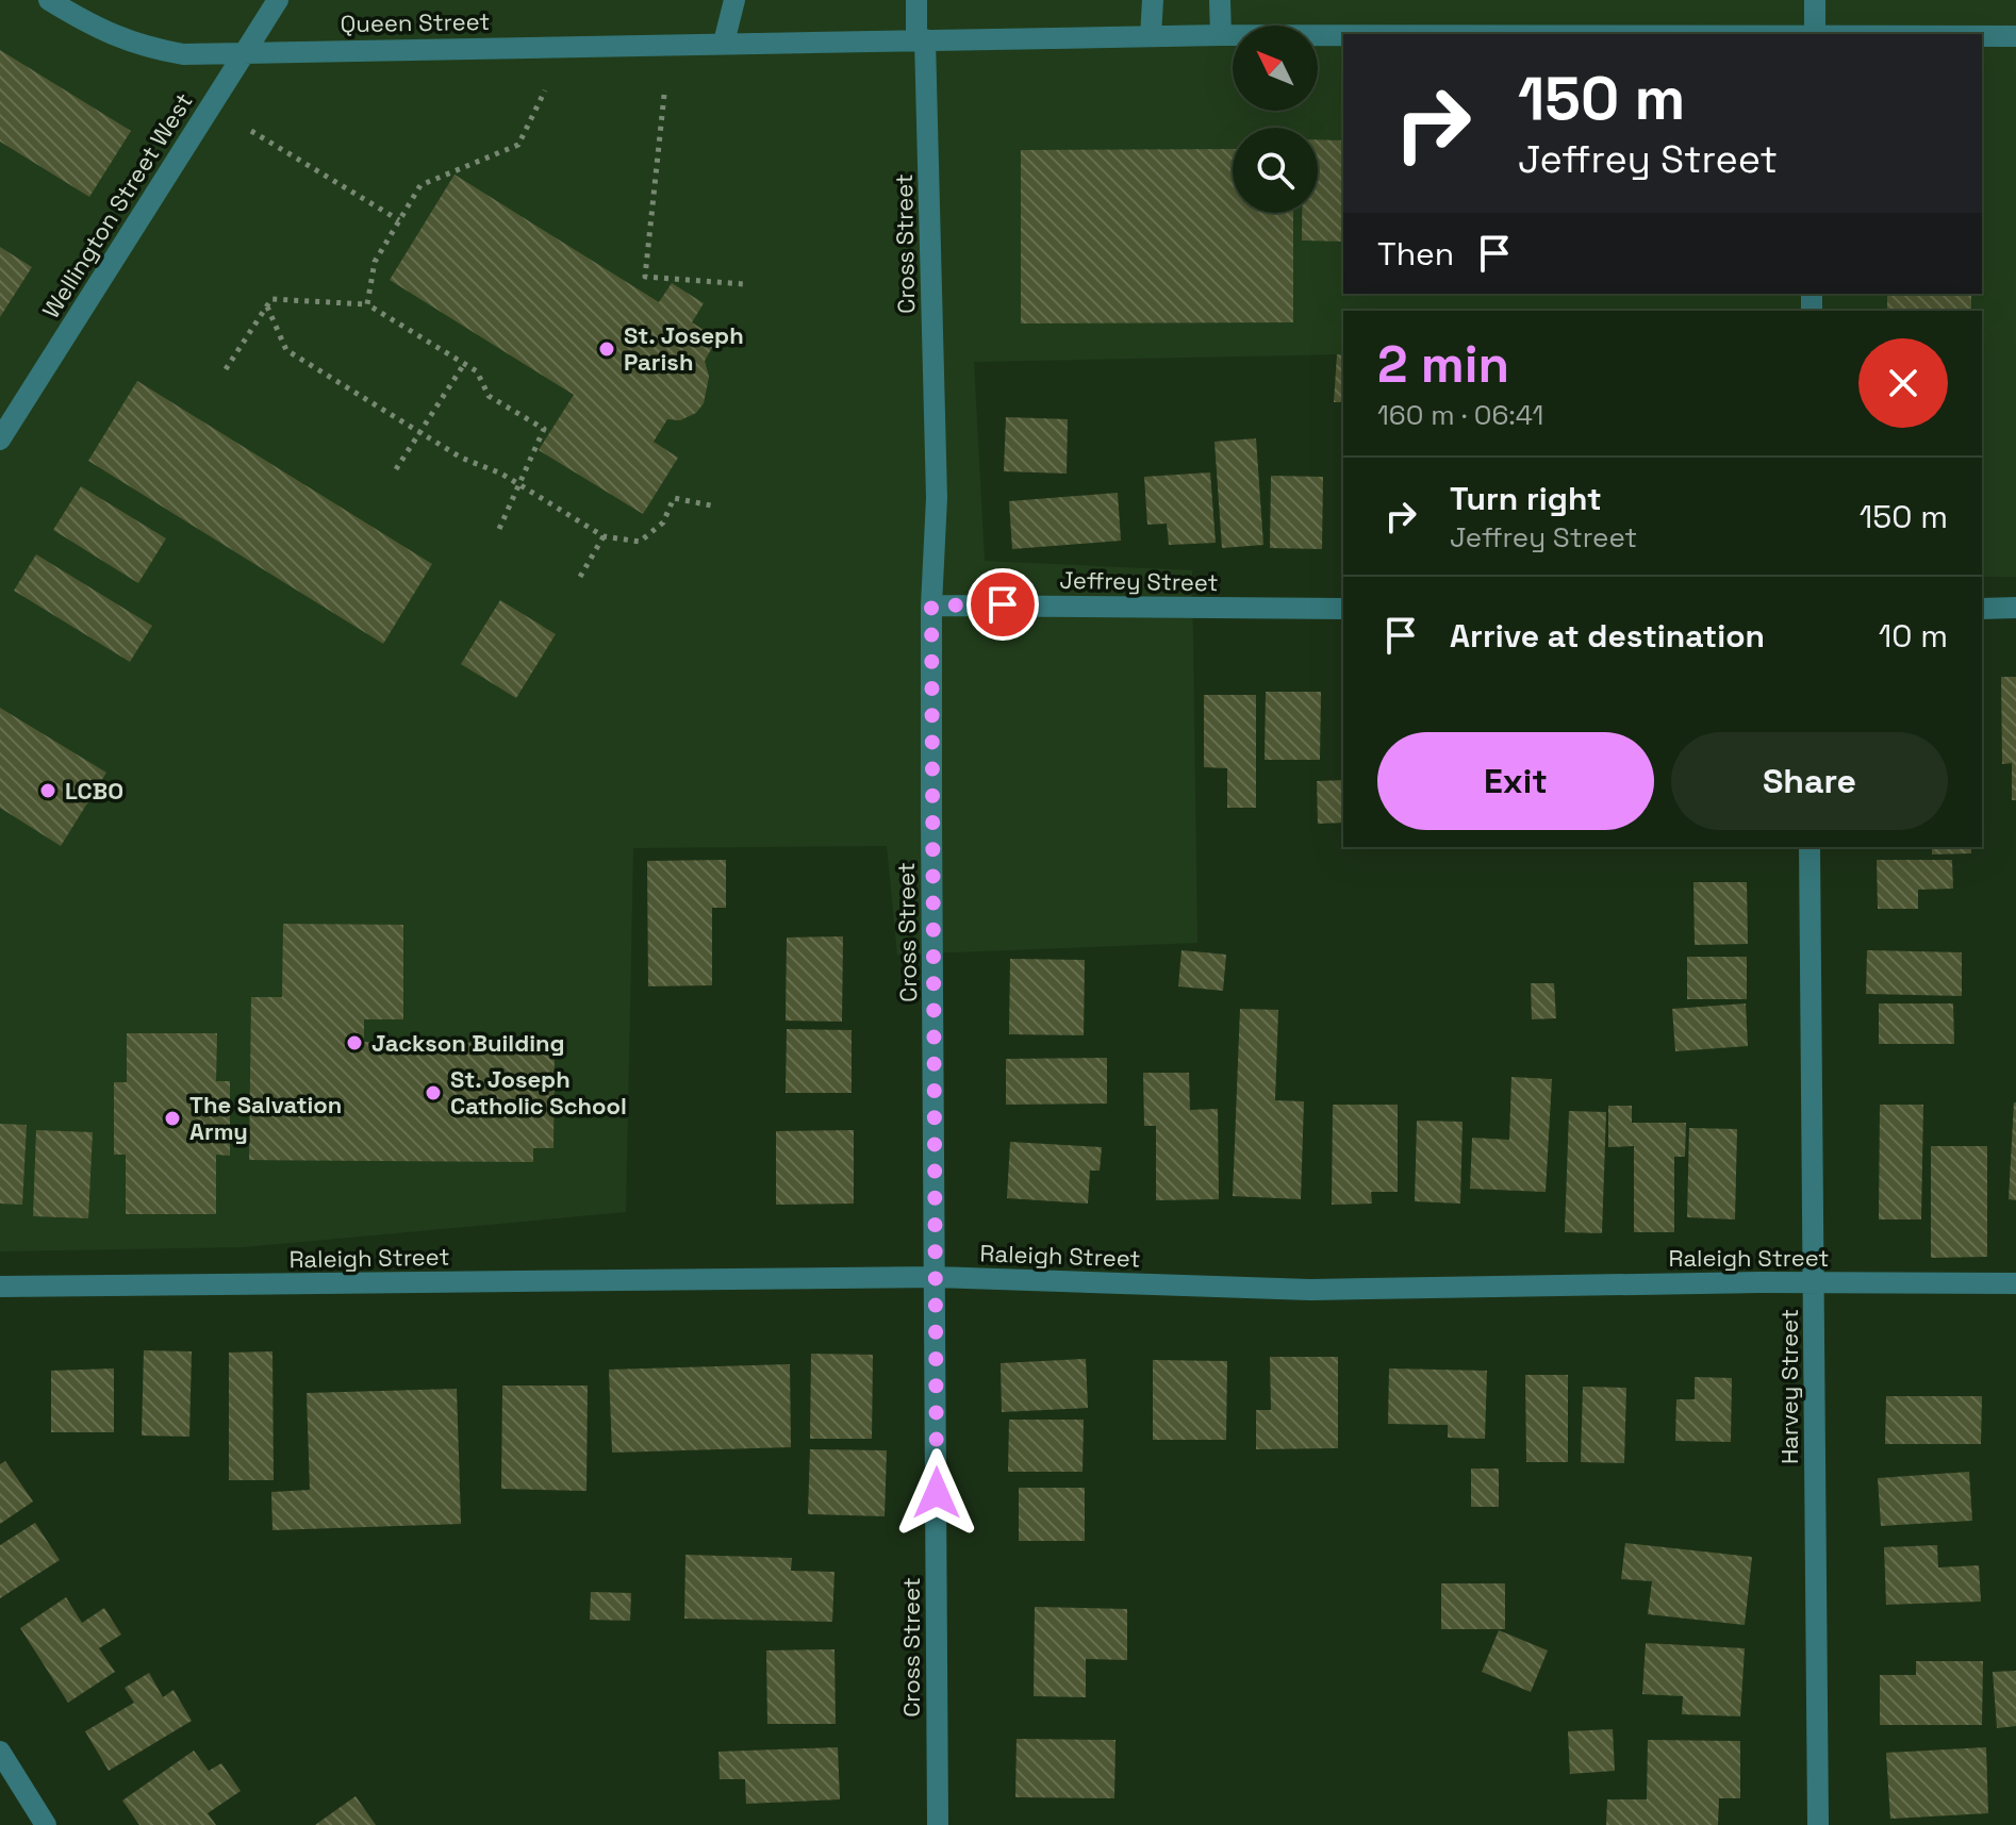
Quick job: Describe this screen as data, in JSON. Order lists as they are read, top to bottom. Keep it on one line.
{"streets":{"street":["Queen Street","Wellington Street West","Cross Street","Jeffrey Street","Raleigh Street","Harvey Street"]},"crossings":[["Queen Street","Wellington Street West"],["Queen Street","Cross Street"],["Cross Street","Jeffrey Street"],["Cross Street","Raleigh Street"],["Raleigh Street","Harvey Street"]],"places":["St. Joseph Parish","LCBO","Jackson Building","St. Joseph Catholic School","The Salvation Army"],"north":"top left","page":{"turn":["150 m","Jeffrey Street"],"then":"Then","heading":["2 min","160 m · 06:41"],"list":[{"name":"Turn right","note":"Jeffrey Street","value":"150 m"},{"name":"Arrive at destination","value":"10 m"}],"buttons":["Exit","Share"]}}
